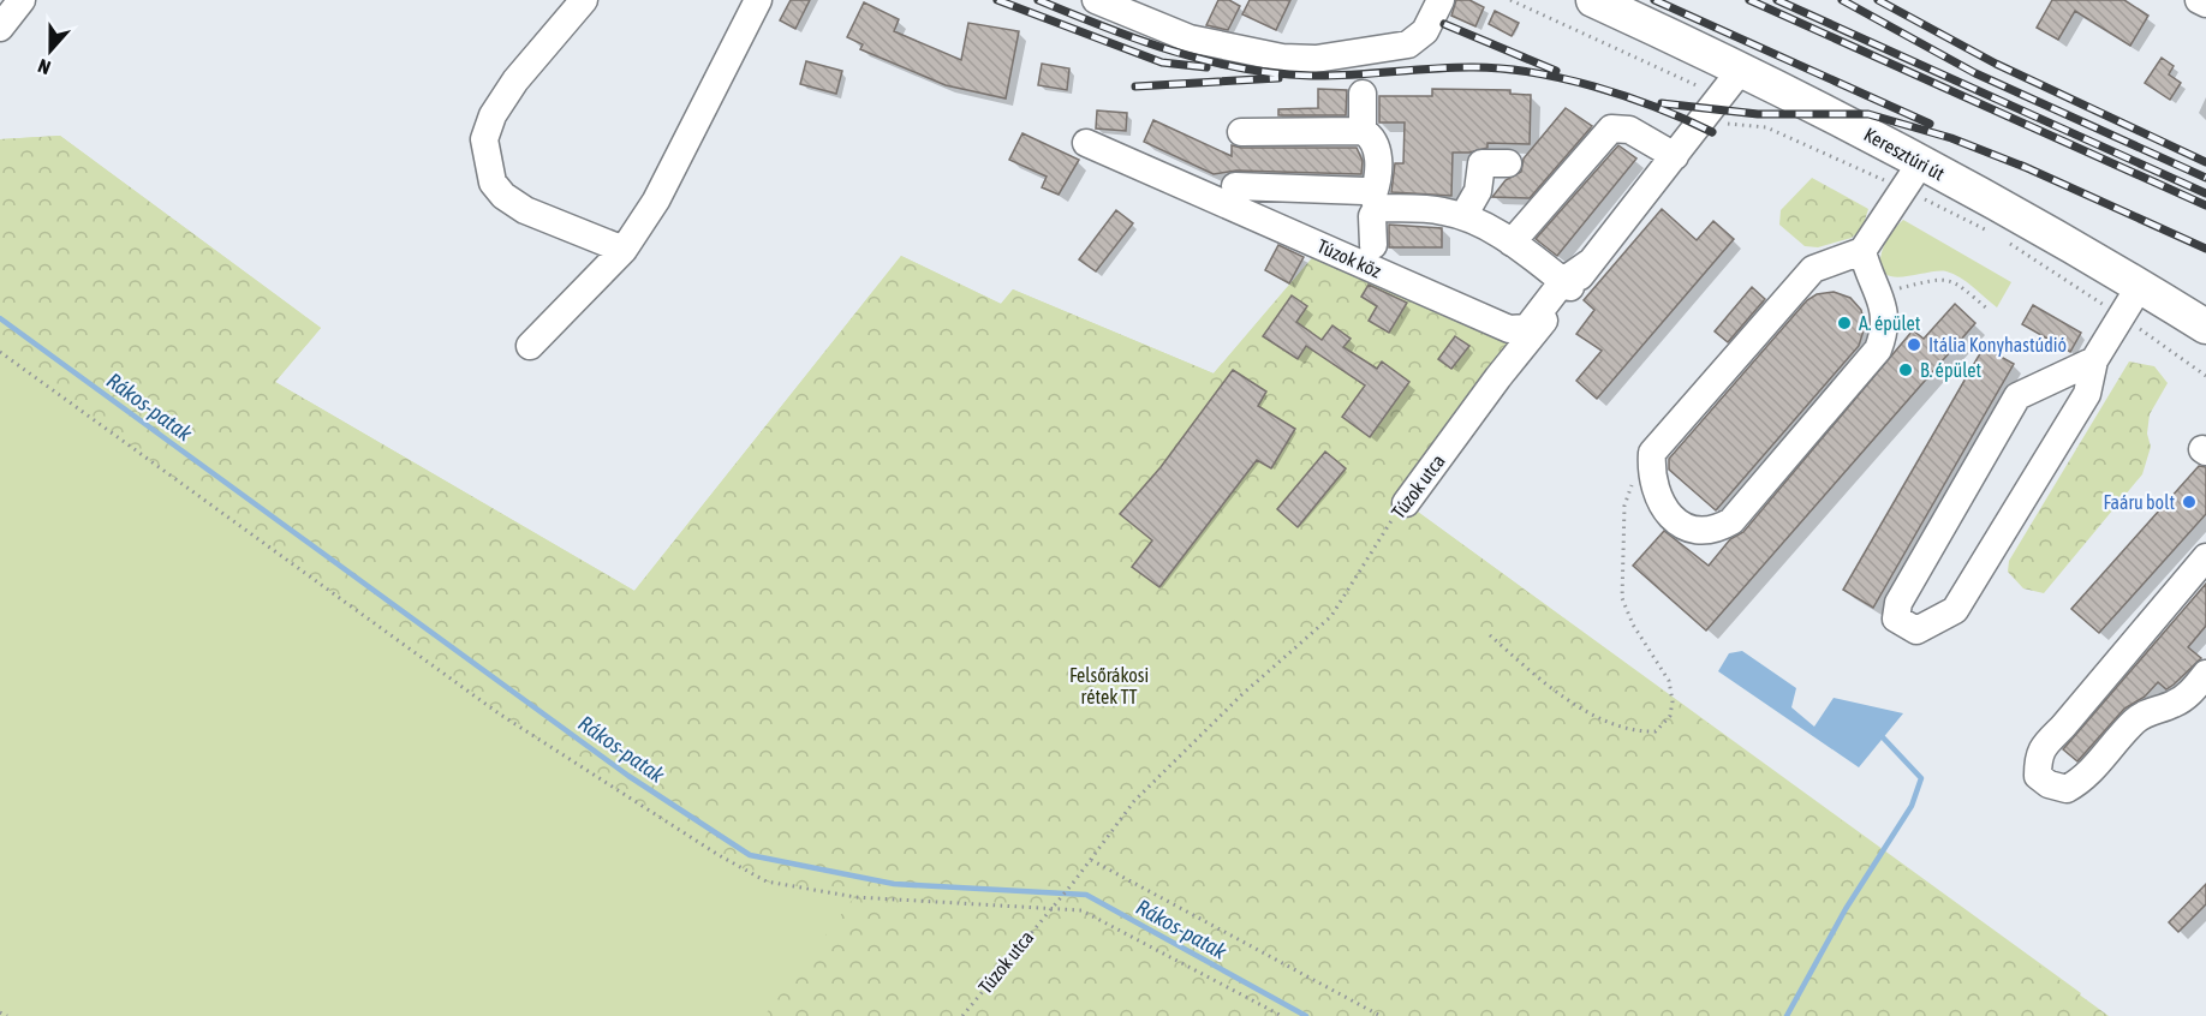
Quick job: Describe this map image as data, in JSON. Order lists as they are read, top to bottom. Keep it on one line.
{"streets":{"main road":["Keresztúri út"],"street":["Túzok köz","Túzok utca"]},"crossings":[["Keresztúri út","Túzok utca"],["Túzok köz","Túzok utca"]],"water":["Rákos-patak"],"parks":["Felsőrákosi rétek TT"],"places":["A. épület","Itália Konyhastúdió","B. épület","Faáru bolt"],"north":"bottom"}
